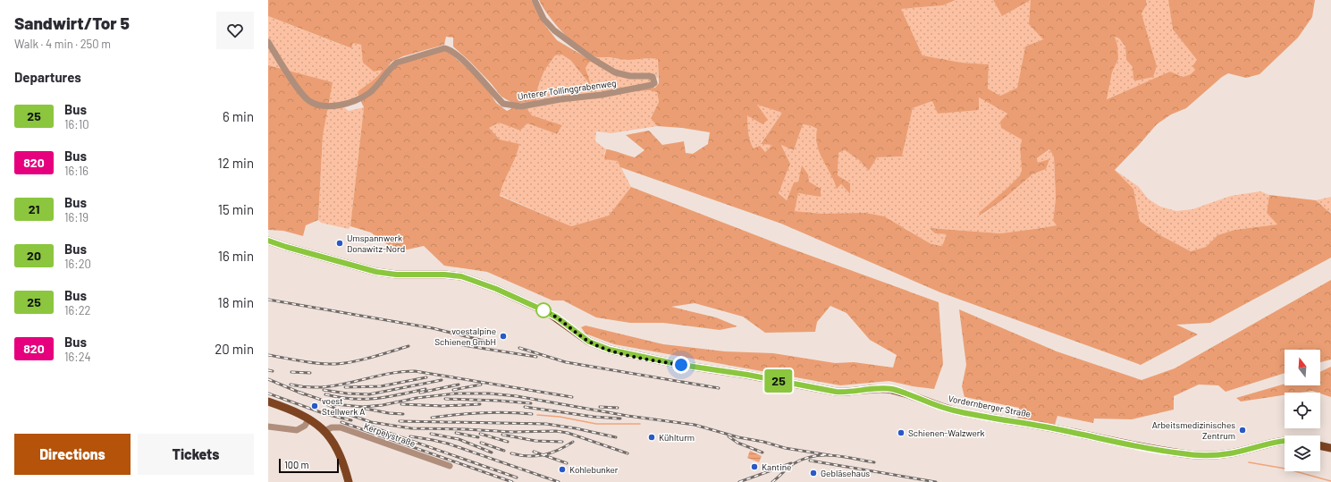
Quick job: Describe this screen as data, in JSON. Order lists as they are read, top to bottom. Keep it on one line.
{"streets":{"main road":["Vordernberger Straße"],"street":["Unterer Tollinggrabenweg","Kerpelystraße"]},"places":["Umspannwerk Donawitz-Nord","voestalpine Schienen GmbH","voest Stellwerk A","Arbeitsmedizinisches Zentrum","Schienen-Walzwerk","Kühlturm","Kantine","Kohlebunker","Gebläsehaus"],"lines":["bus line 25"],"scale_bar":"100 m","north":"top","page":{"heading":[["Sandwirt/Tor 5","Walk · 4 min · 250 m"],"Departures"],"on_map":"25","list":[{"mark":"25","name":"Bus","note":"16:10","value":"6 min"},{"mark":"820","name":"Bus","note":"16:16","value":"12 min"},{"mark":"21","name":"Bus","note":"16:19","value":"15 min"},{"mark":"20","name":"Bus","note":"16:20","value":"16 min"},{"mark":"25","name":"Bus","note":"16:22","value":"18 min"},{"mark":"820","name":"Bus","note":"16:24","value":"20 min"}],"buttons":["Directions","Tickets"],"scale":"100 m"}}
